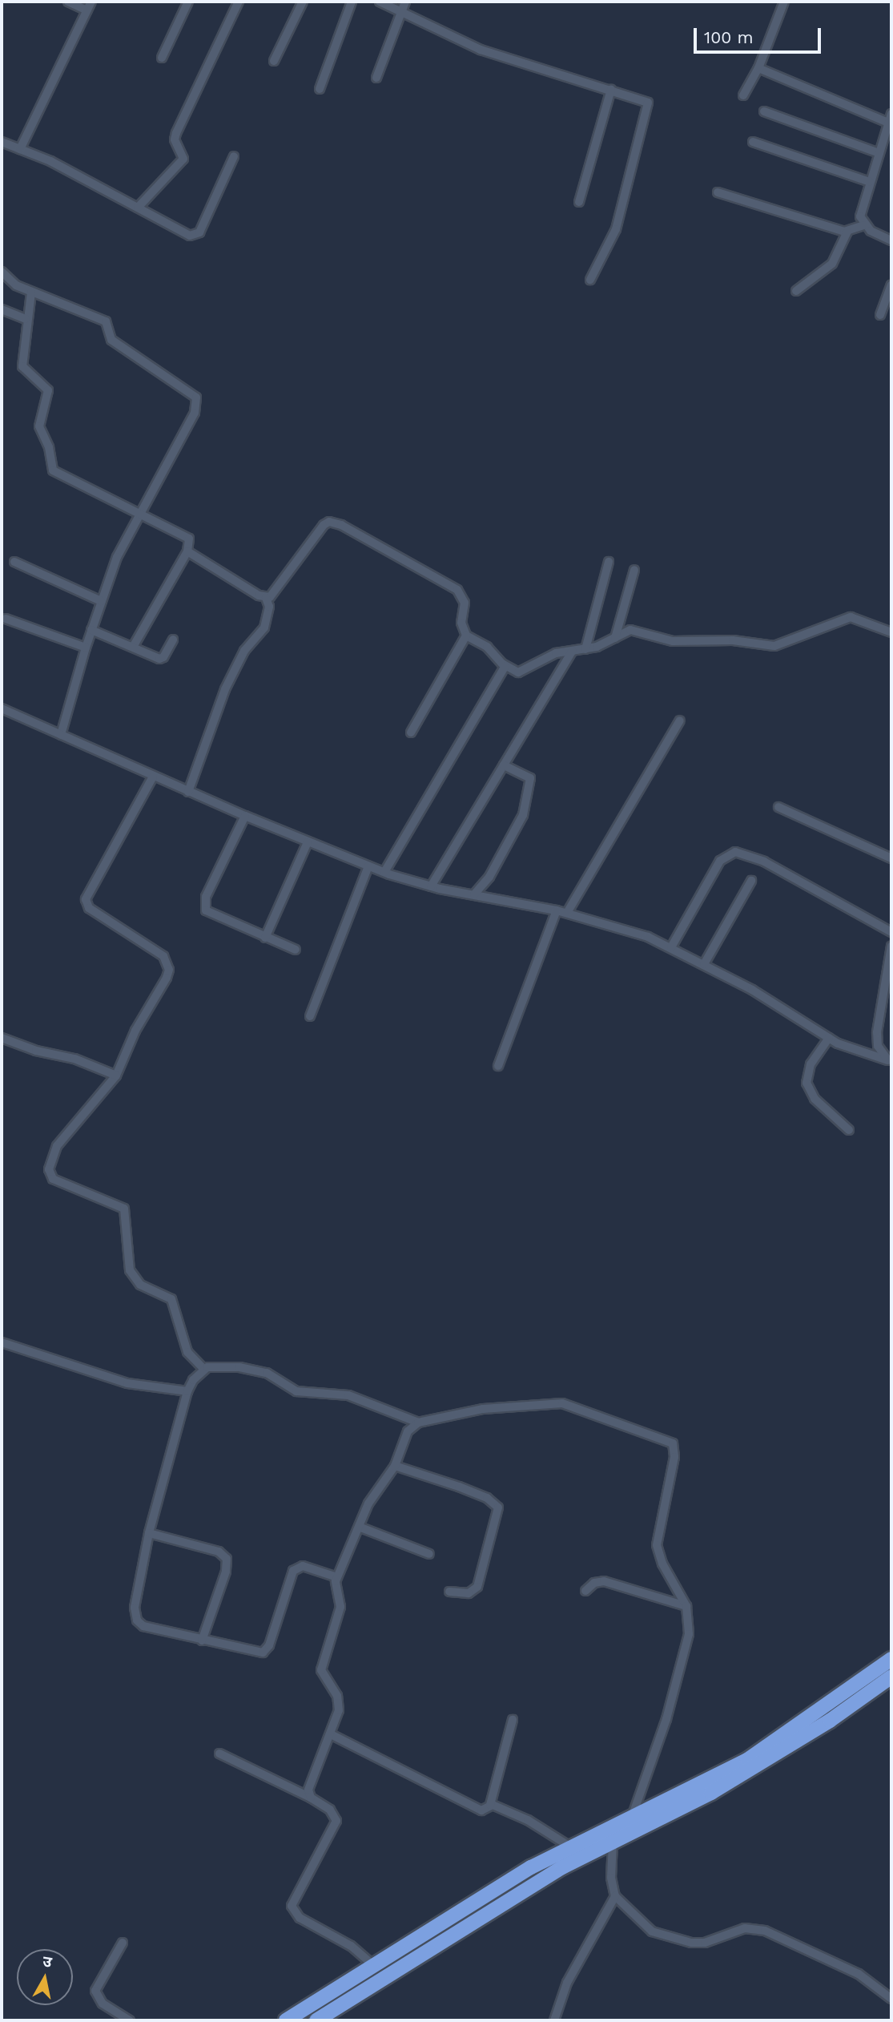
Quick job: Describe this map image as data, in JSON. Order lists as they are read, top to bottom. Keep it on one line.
{"scale_bar":"100 m","north":"top"}
